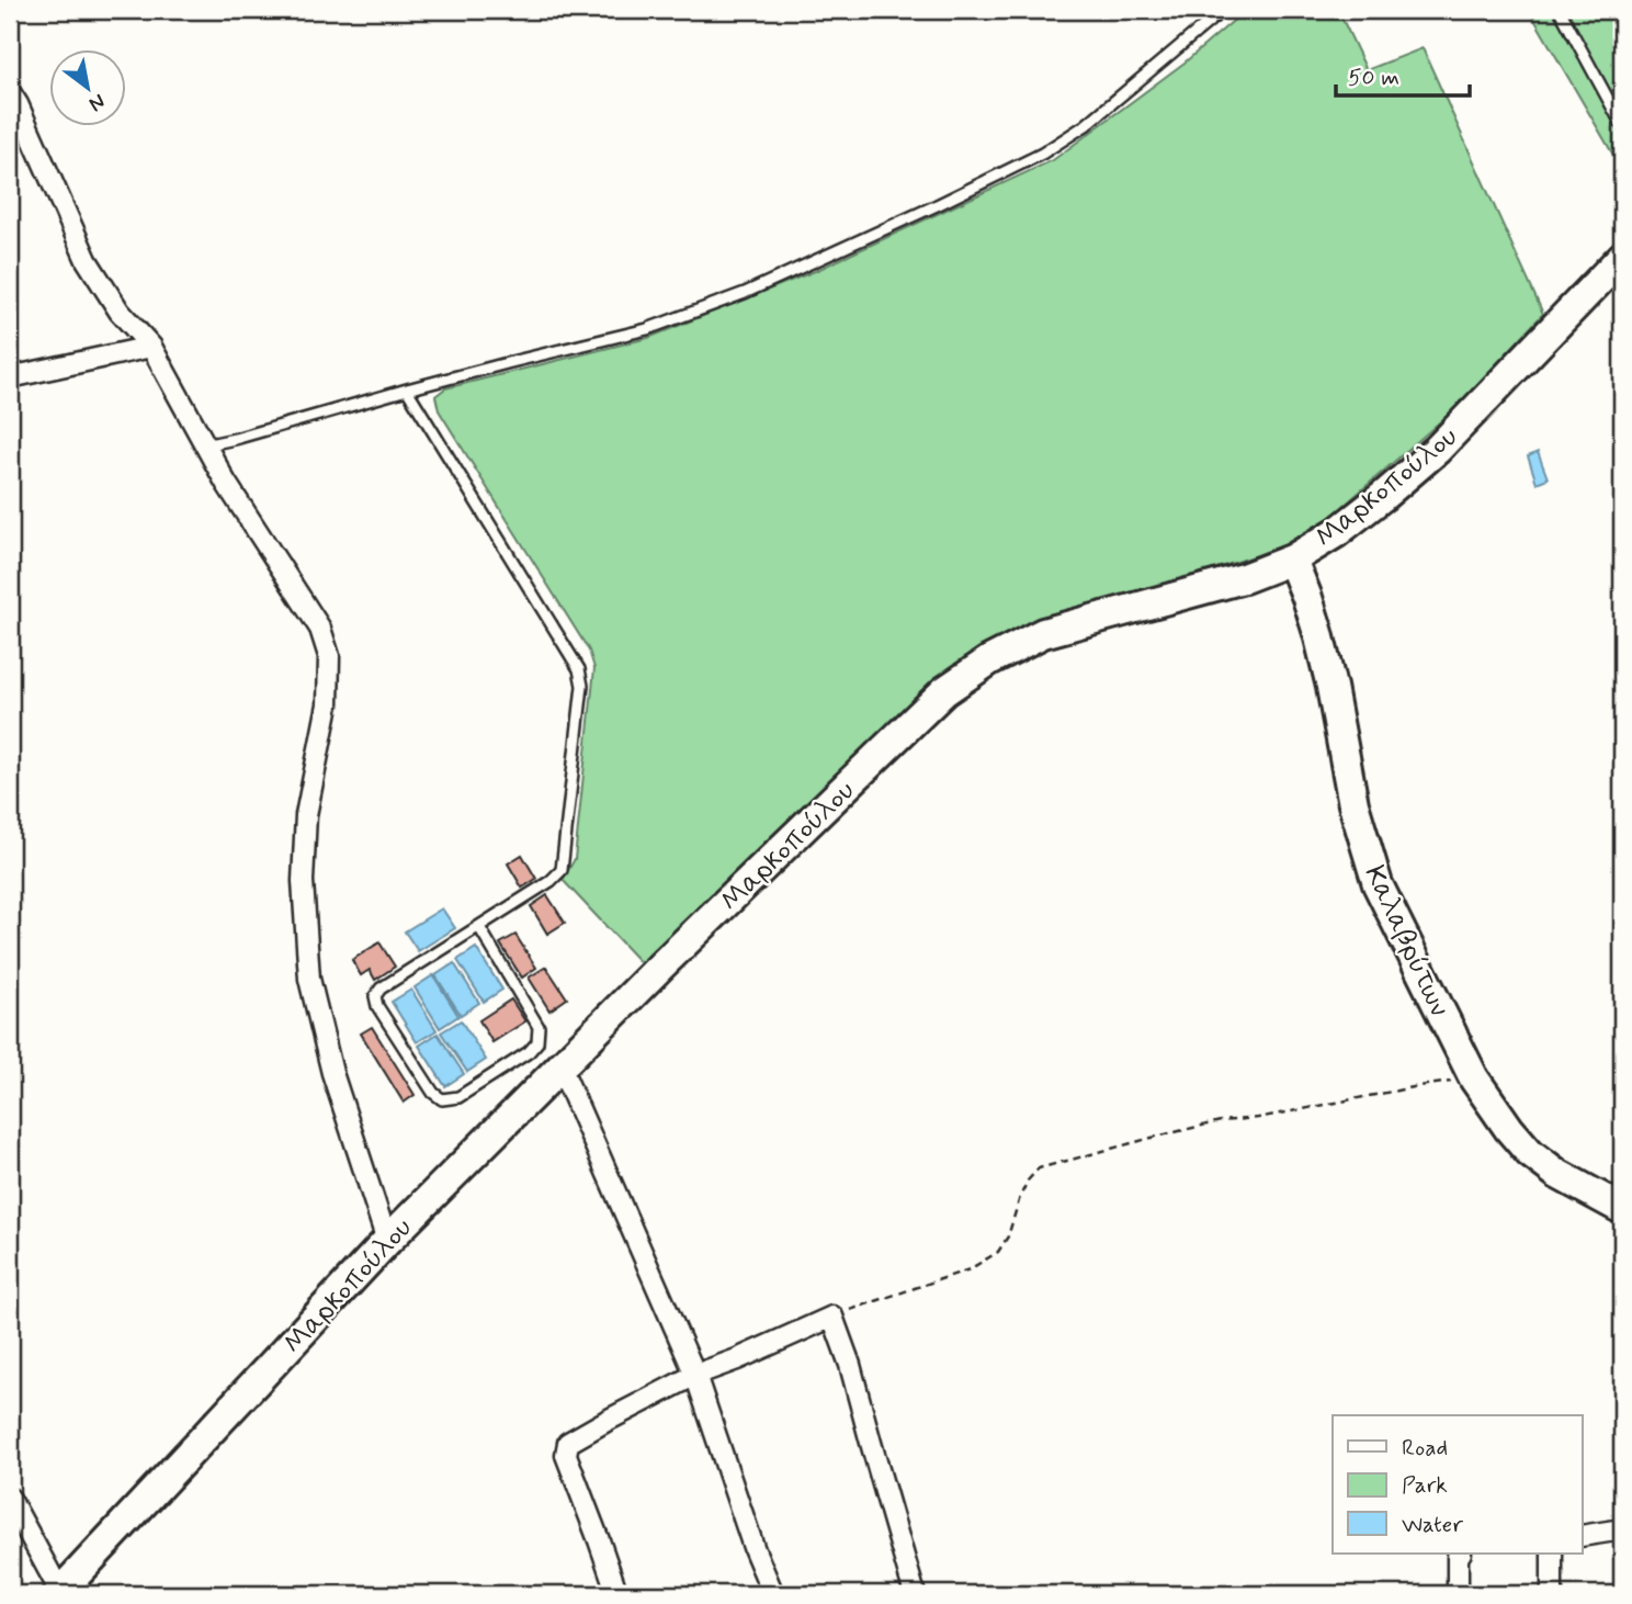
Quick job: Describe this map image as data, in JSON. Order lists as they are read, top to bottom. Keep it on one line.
{"streets":{"street":["Μαρκοπούλου","Καλαβρύτων"]},"crossings":[["Μαρκοπούλου","Καλαβρύτων"]],"legend":["Road","Park","Water"],"scale_bar":"50 m","north":"bottom right"}
